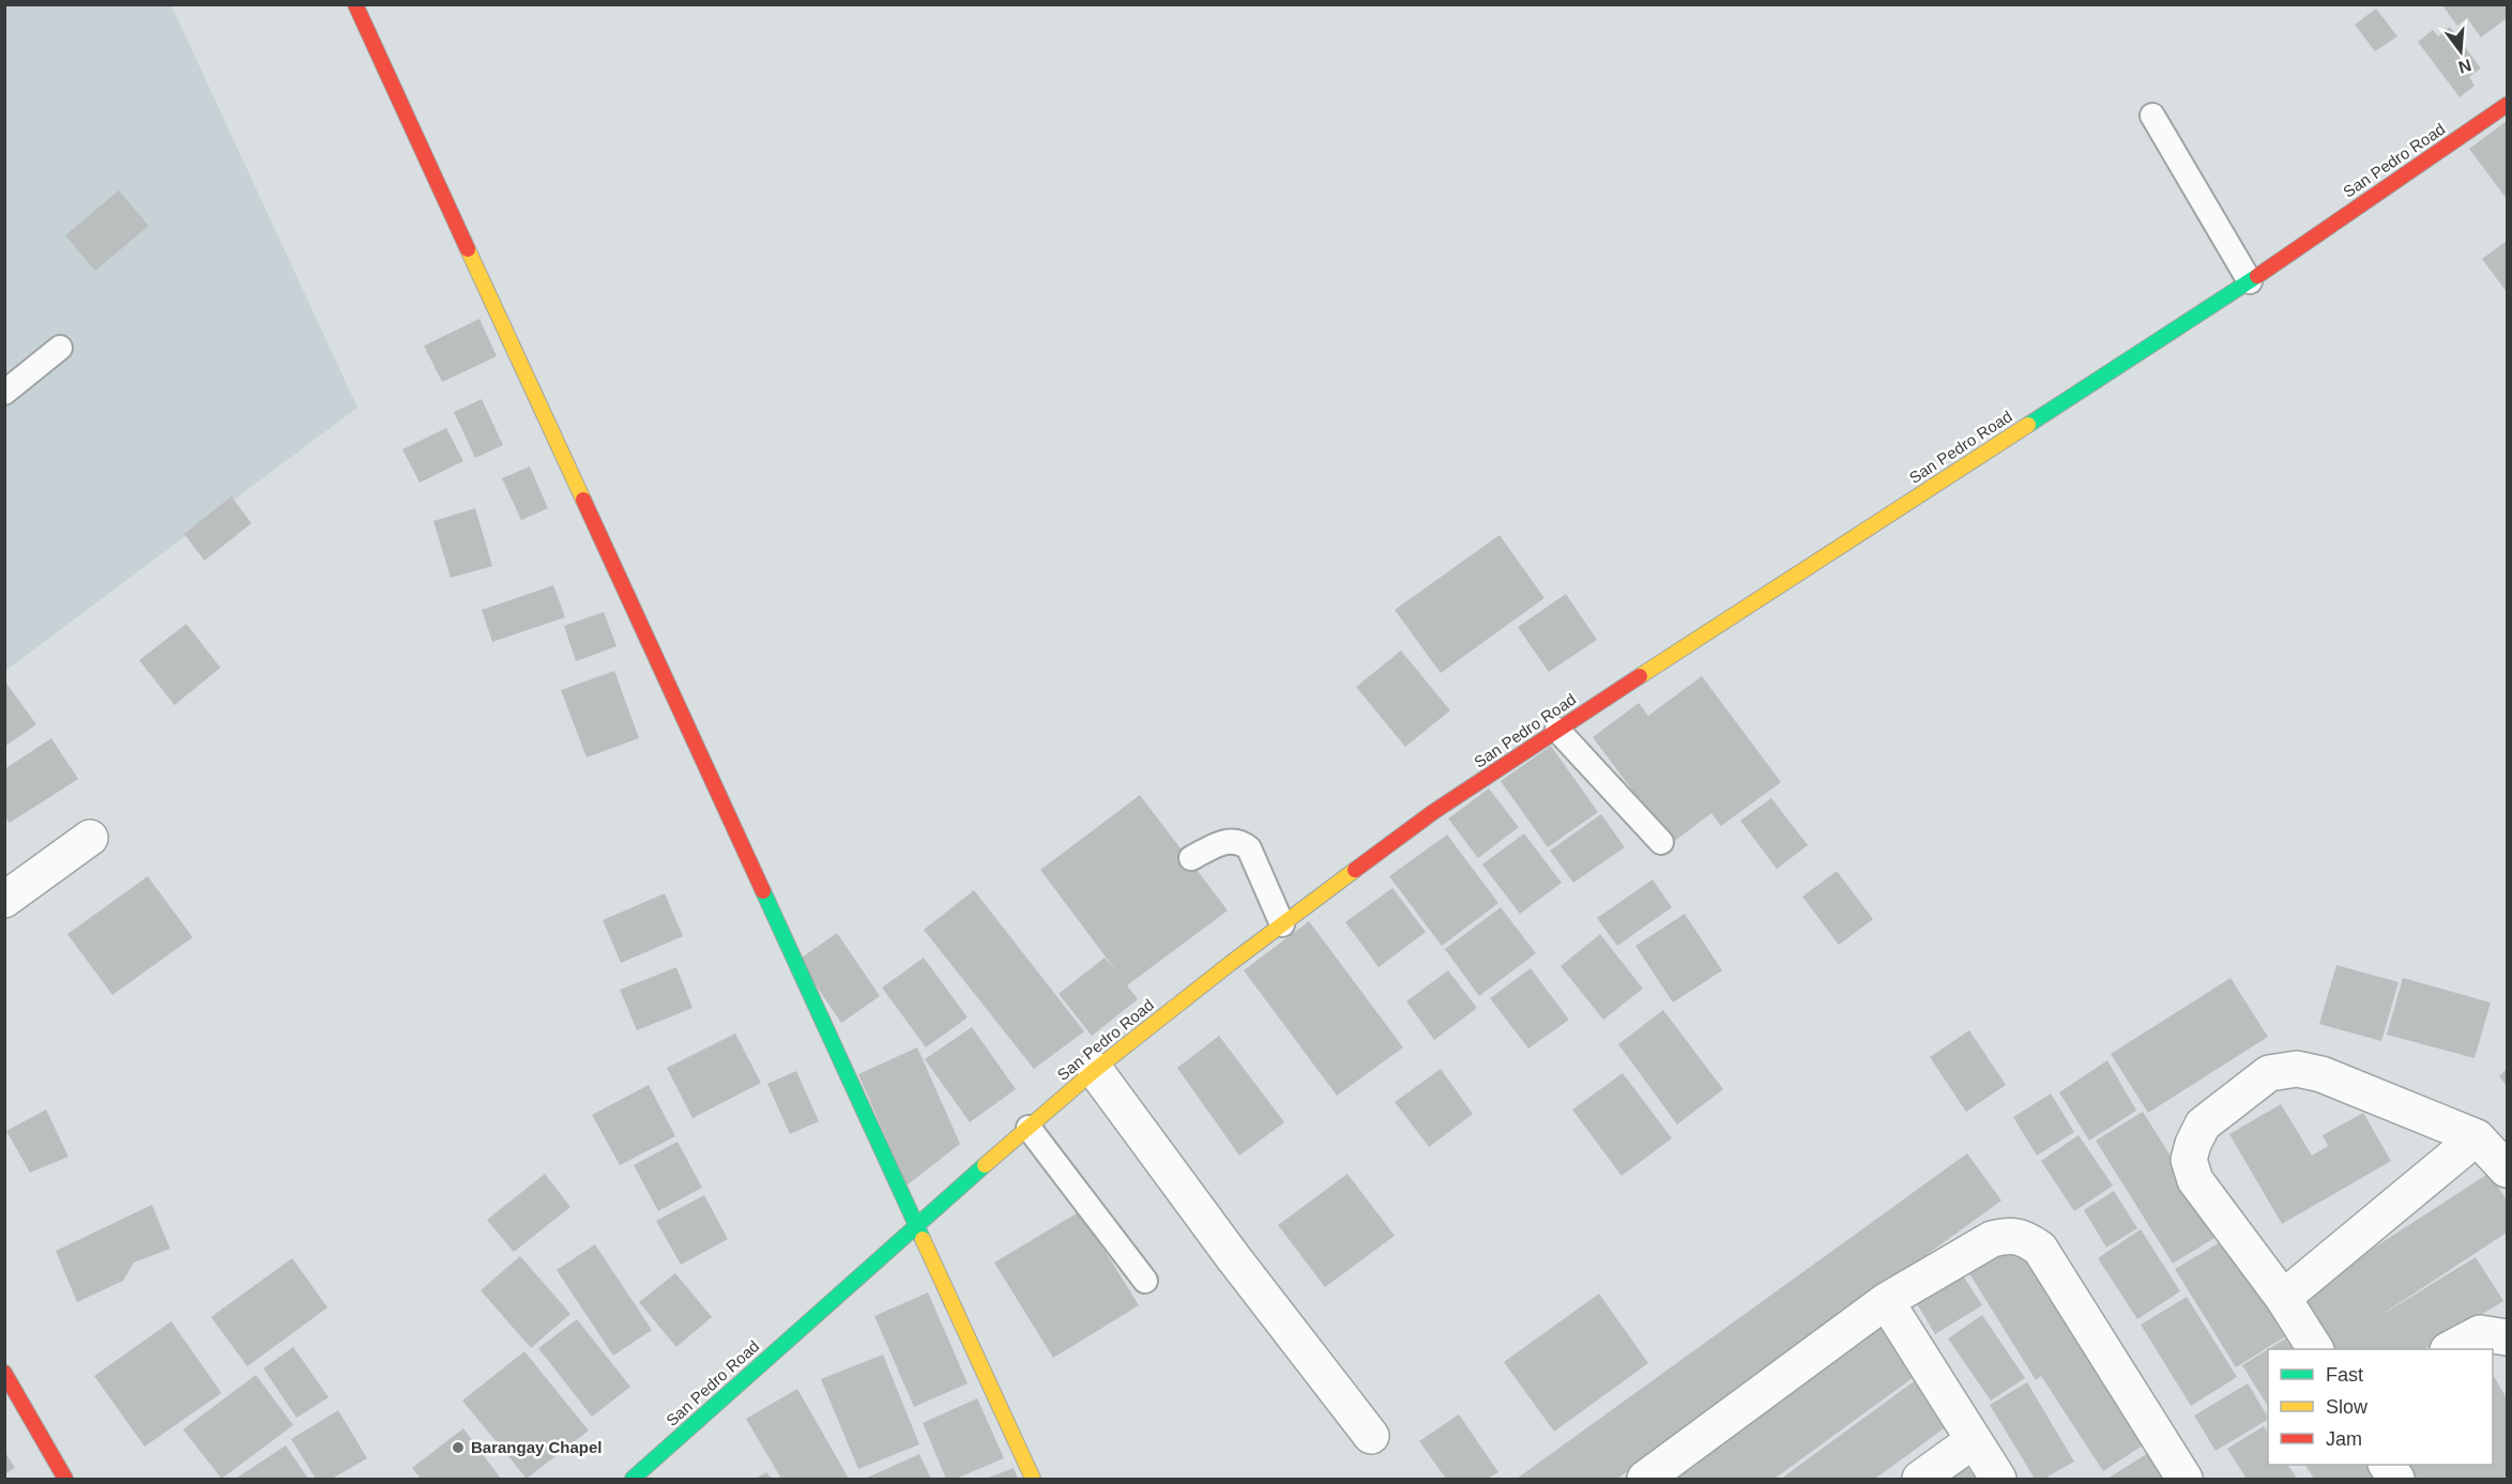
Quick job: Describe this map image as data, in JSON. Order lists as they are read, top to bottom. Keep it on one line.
{"streets":{"main road":["San Pedro Road"]},"places":["Barangay Chapel"],"legend":["Fast","Slow","Jam"],"north":"bottom"}
